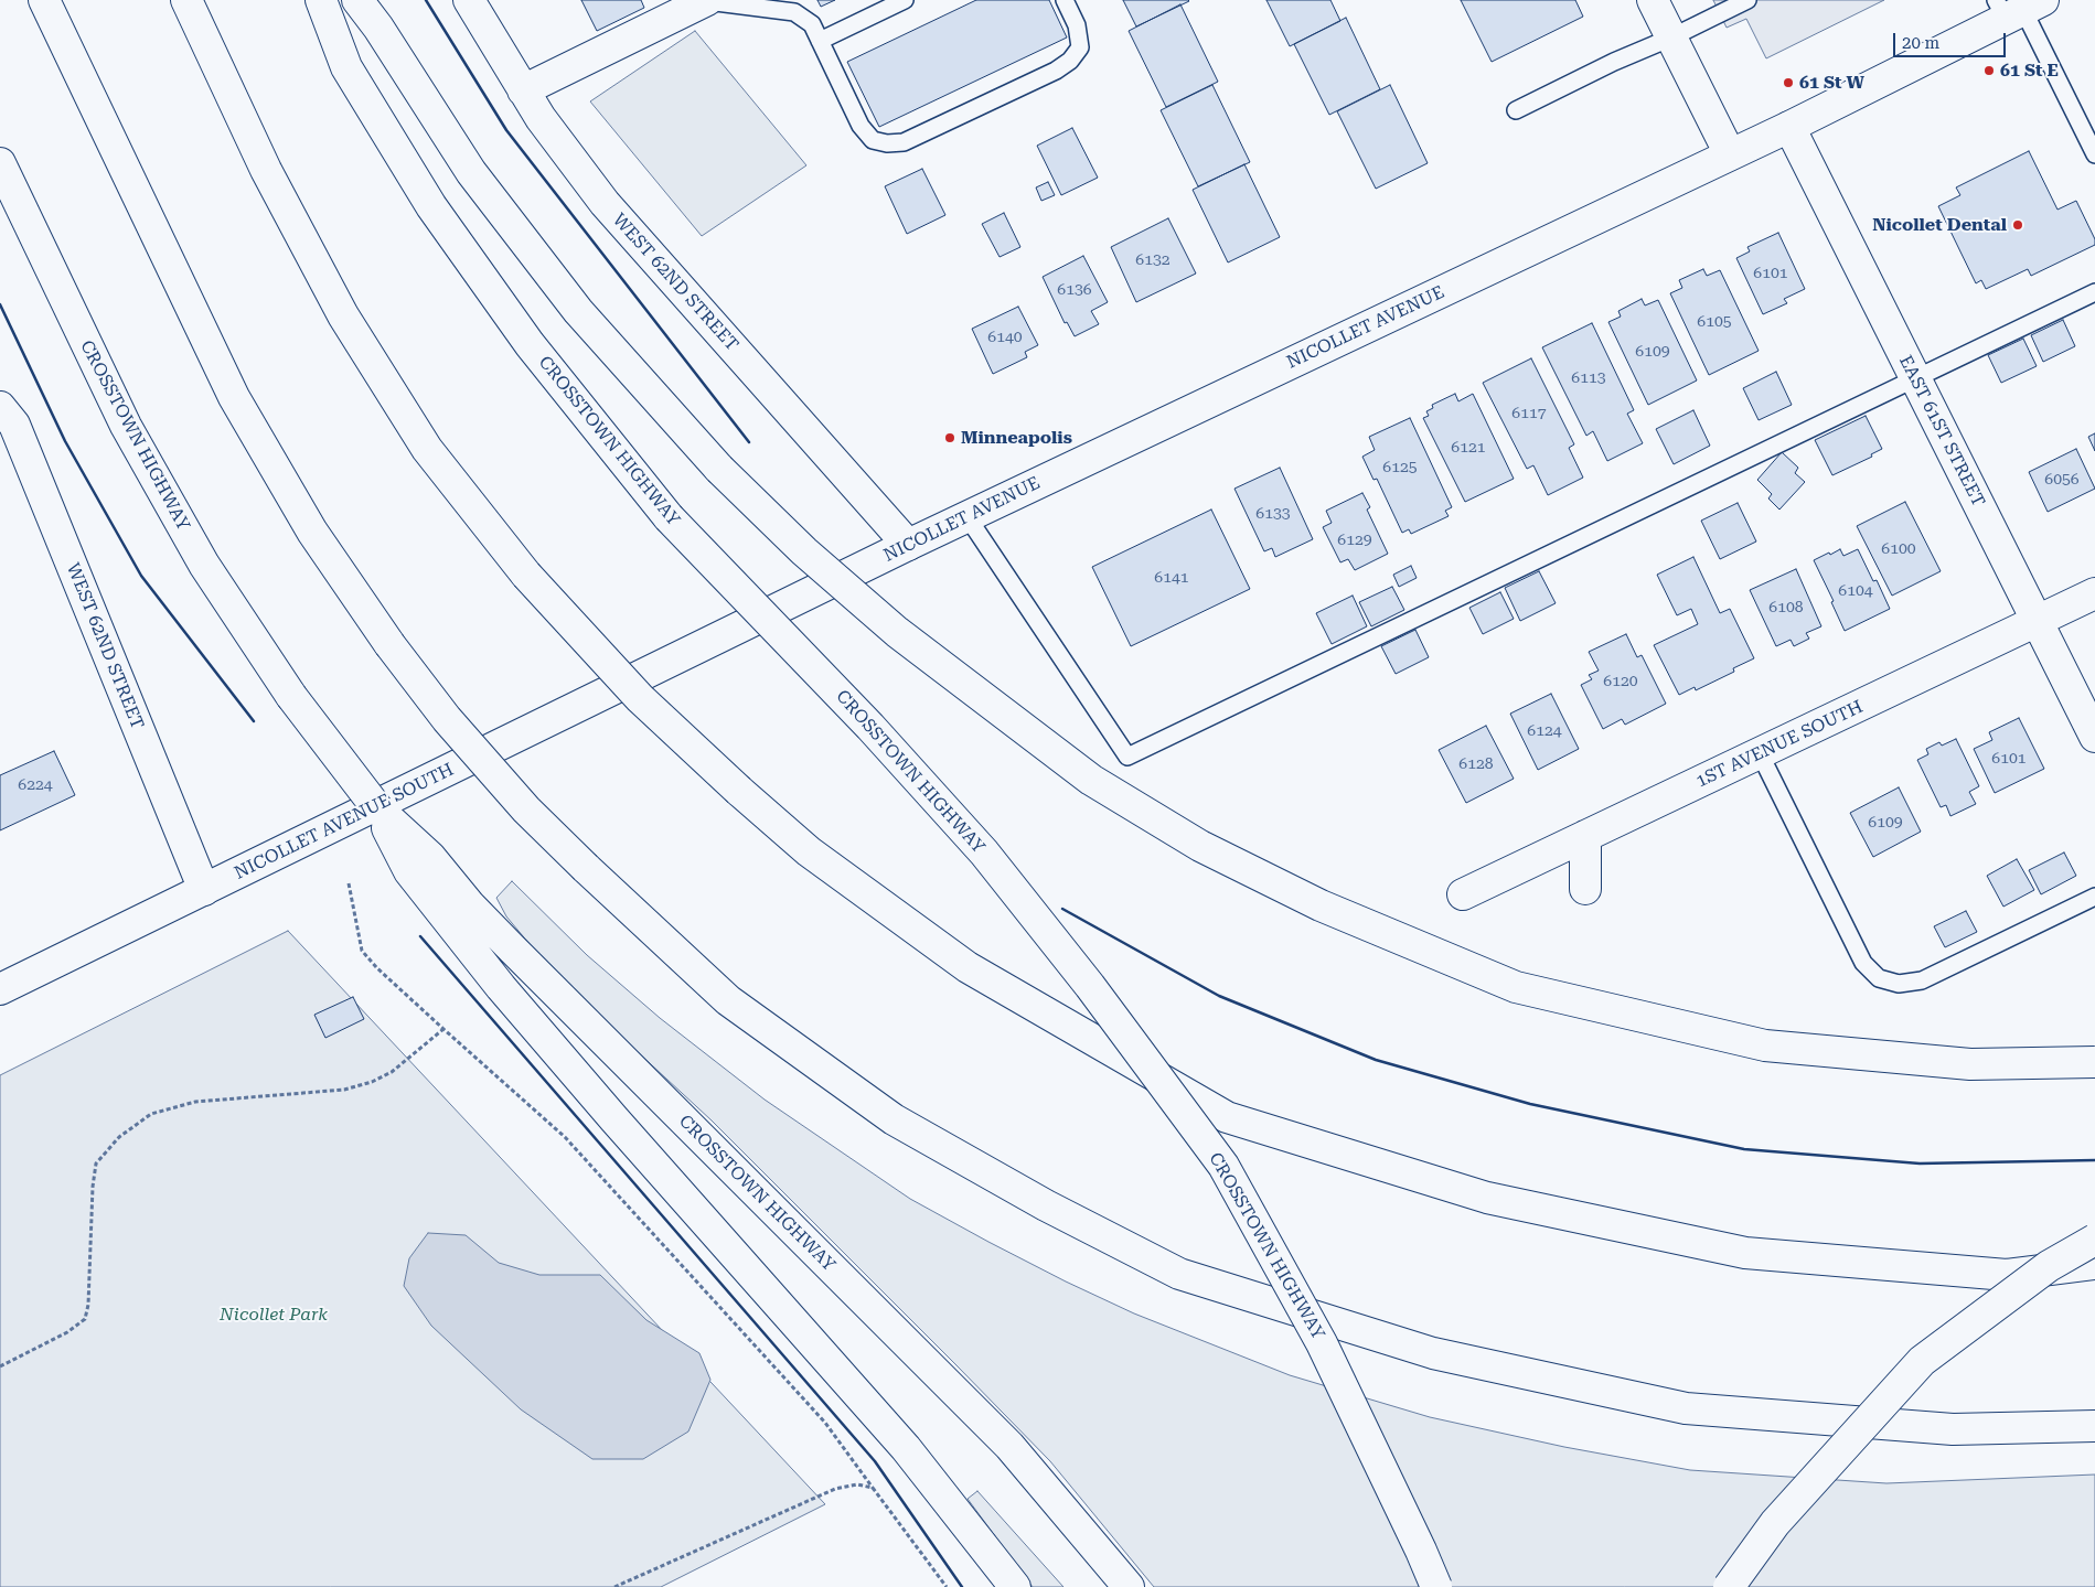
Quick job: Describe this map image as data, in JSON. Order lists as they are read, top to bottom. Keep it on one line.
{"streets":{"main road":["WEST 62ND STREET","NICOLLET AVENUE","EAST 61ST STREET","CROSSTOWN HIGHWAY","1ST AVENUE SOUTH","NICOLLET AVENUE SOUTH"]},"crossings":[["WEST 62ND STREET","NICOLLET AVENUE"],["WEST 62ND STREET","NICOLLET AVENUE SOUTH"],["NICOLLET AVENUE","EAST 61ST STREET"],["NICOLLET AVENUE","NICOLLET AVENUE SOUTH"],["EAST 61ST STREET","1ST AVENUE SOUTH"]],"parks":["Nicollet Park"],"places":["61 St E","61 St W","Nicollet Dental","Minneapolis"],"house_numbers":["6132","6101","6136","6105","6140","6109","6113","6117","6121","6125","6056","6133","6129","6100","6141","6104","6108","6120","6124","6101","6128","6224","6109"],"scale_bar":"20 m"}
